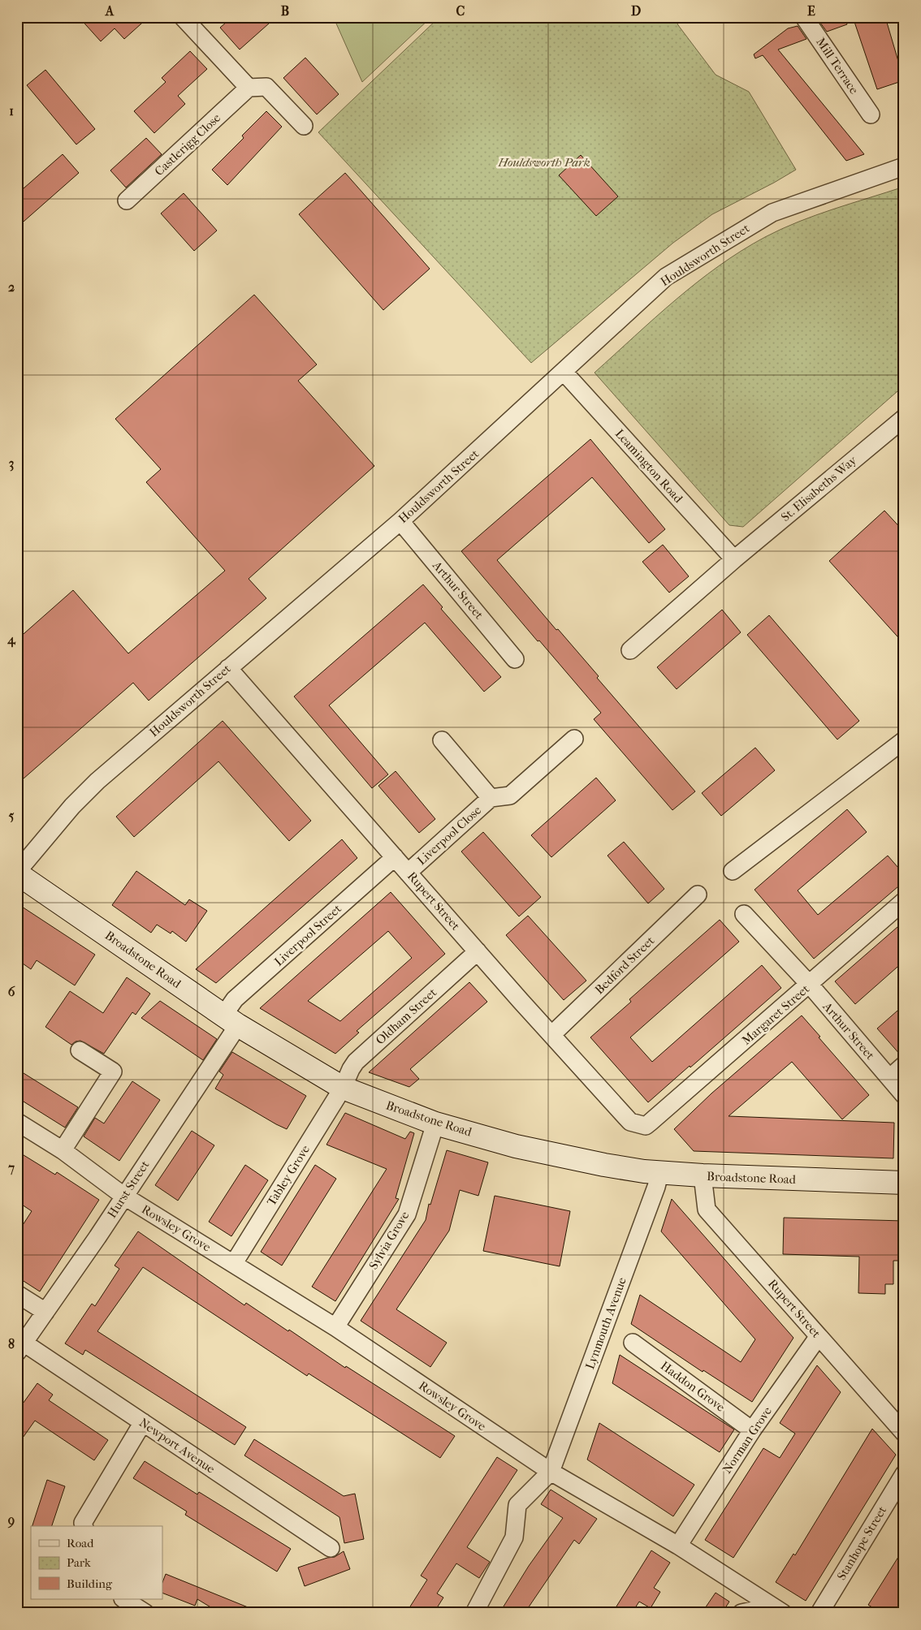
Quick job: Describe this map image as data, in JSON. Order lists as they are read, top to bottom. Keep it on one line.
{"streets":{"main road":["Broadstone Road"],"street":["Mill Terrace","Castlerigg Close","Houldsworth Street","Leamington Road","St. Elisabeths Way","Arthur Street","Liverpool Close","Rupert Street","Liverpool Street","Bedford Street","Margaret Street","Oldham Street","Tabley Grove","Hurst Street","Rowsley Grove","Sylvia Grove","Lynmouth Avenue","Haddon Grove","Norman Grove","Newport Avenue","Stanhope Street"]},"crossings":[["Houldsworth Street","Leamington Road"],["Houldsworth Street","Arthur Street"],["Houldsworth Street","Rupert Street"],["Houldsworth Street","Broadstone Road"],["Leamington Road","St. Elisabeths Way"],["Arthur Street","Margaret Street"],["Liverpool Close","Rupert Street"],["Rupert Street","Liverpool Street"],["Rupert Street","Broadstone Road"],["Rupert Street","Bedford Street"],["Rupert Street","Margaret Street"],["Rupert Street","Oldham Street"],["Rupert Street","Norman Grove"],["Liverpool Street","Broadstone Road"],["Liverpool Street","Hurst Street"],["Broadstone Road","Oldham Street"],["Broadstone Road","Tabley Grove"],["Broadstone Road","Hurst Street"],["Broadstone Road","Sylvia Grove"],["Broadstone Road","Lynmouth Avenue"],["Oldham Street","Tabley Grove"],["Tabley Grove","Rowsley Grove"],["Hurst Street","Rowsley Grove"],["Hurst Street","Newport Avenue"],["Rowsley Grove","Sylvia Grove"],["Rowsley Grove","Lynmouth Avenue"],["Rowsley Grove","Norman Grove"],["Haddon Grove","Norman Grove"]],"parks":["Houldsworth Park"],"legend":["Road","Park","Building"],"grid":{"columns":["A","B","C","D","E"],"rows":["1","2","3","4","5","6","7","8","9"]}}
